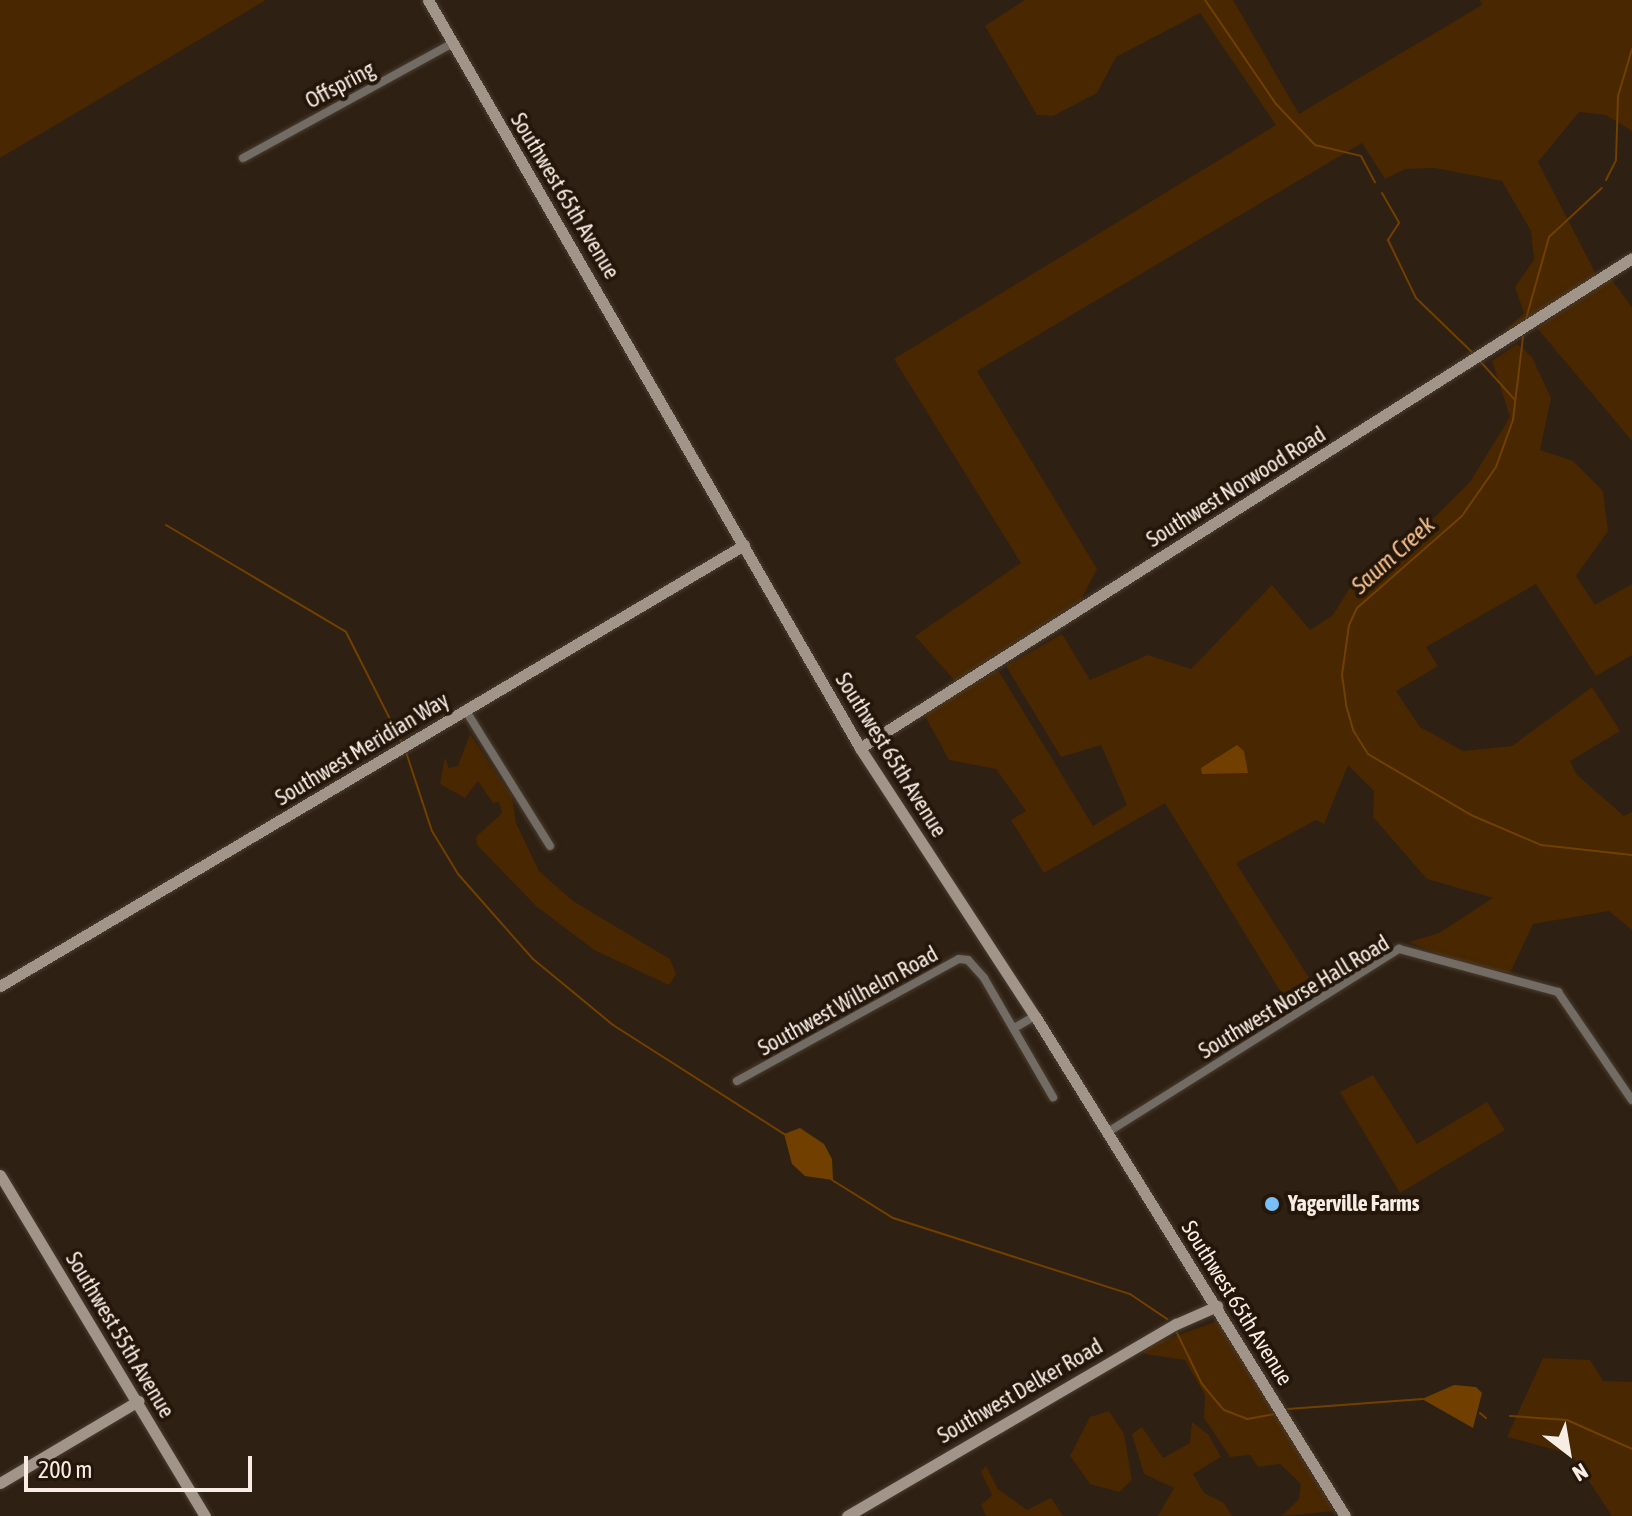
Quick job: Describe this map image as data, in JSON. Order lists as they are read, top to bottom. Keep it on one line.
{"streets":{"street":["Offspring","Southwest 65th Avenue","Southwest Norwood Road","Southwest Meridian Way","Southwest Norse Hall Road","Southwest Wilhelm Road","Southwest 55th Avenue","Southwest Delker Road"]},"crossings":[["Offspring","Southwest 65th Avenue"],["Southwest 65th Avenue","Southwest Norwood Road"],["Southwest 65th Avenue","Southwest Meridian Way"],["Southwest 65th Avenue","Southwest Norse Hall Road"],["Southwest 65th Avenue","Southwest Delker Road"]],"water":["Saum Creek"],"places":["Yagerville Farms"],"scale_bar":"200 m","north":"bottom right"}
